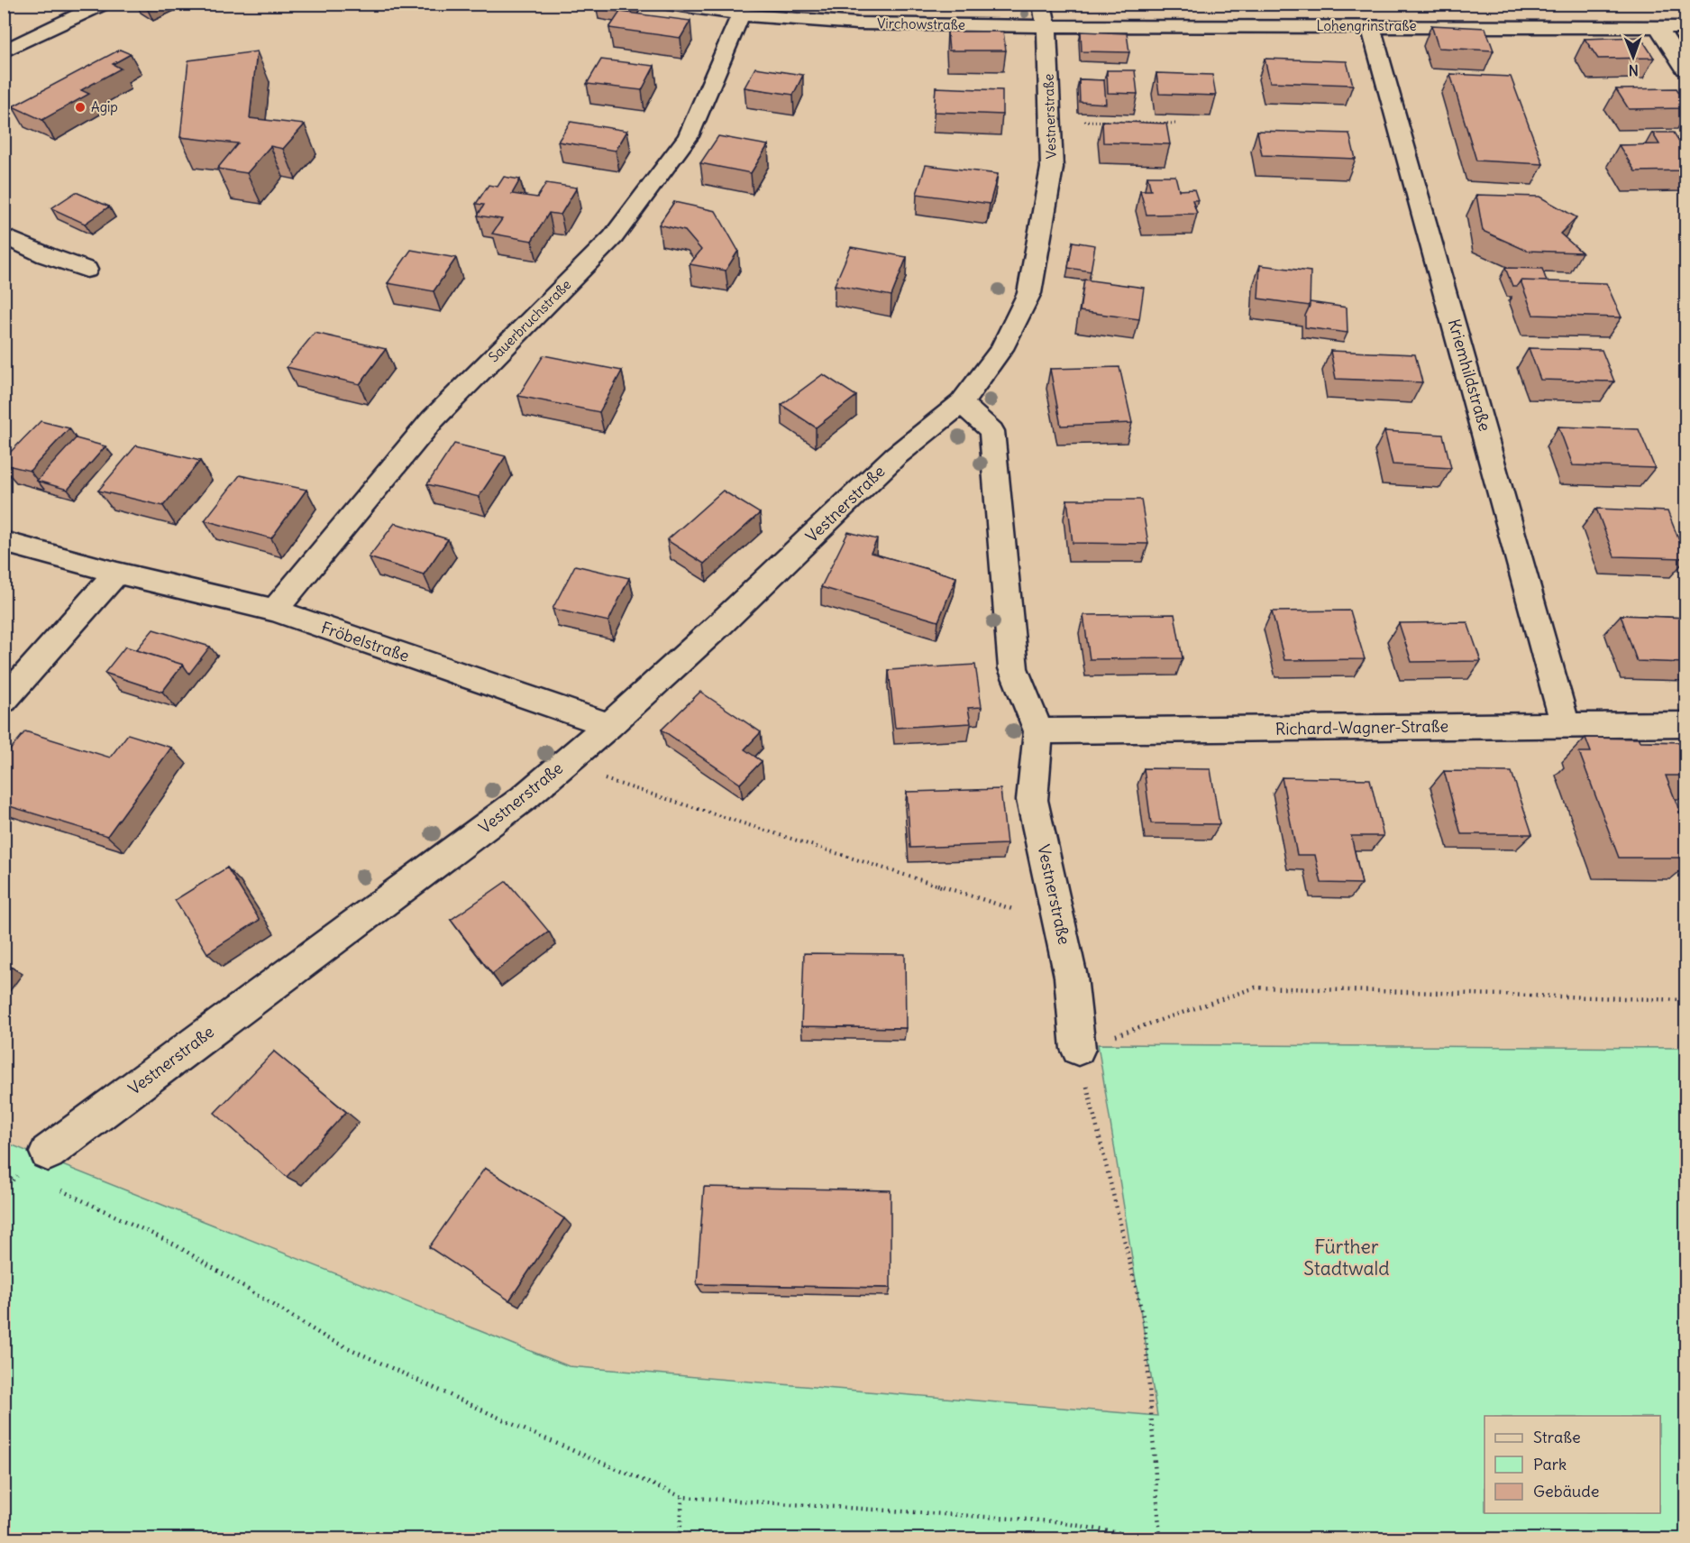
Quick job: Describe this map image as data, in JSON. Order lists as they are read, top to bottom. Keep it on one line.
{"streets":{"street":["Virchowstraße","Lohengrinstraße","Vestnerstraße","Sauerbruchstraße","Kriemhildstraße","Fröbelstraße","Richard-Wagner-Straße"]},"crossings":[["Virchowstraße","Lohengrinstraße"],["Virchowstraße","Vestnerstraße"],["Virchowstraße","Sauerbruchstraße"],["Lohengrinstraße","Vestnerstraße"],["Lohengrinstraße","Kriemhildstraße"],["Vestnerstraße","Fröbelstraße"],["Vestnerstraße","Richard-Wagner-Straße"],["Sauerbruchstraße","Fröbelstraße"],["Kriemhildstraße","Richard-Wagner-Straße"]],"parks":["Fürther Stadtwald"],"places":["Agip"],"legend":["Straße","Park","Gebäude"],"north":"bottom"}
